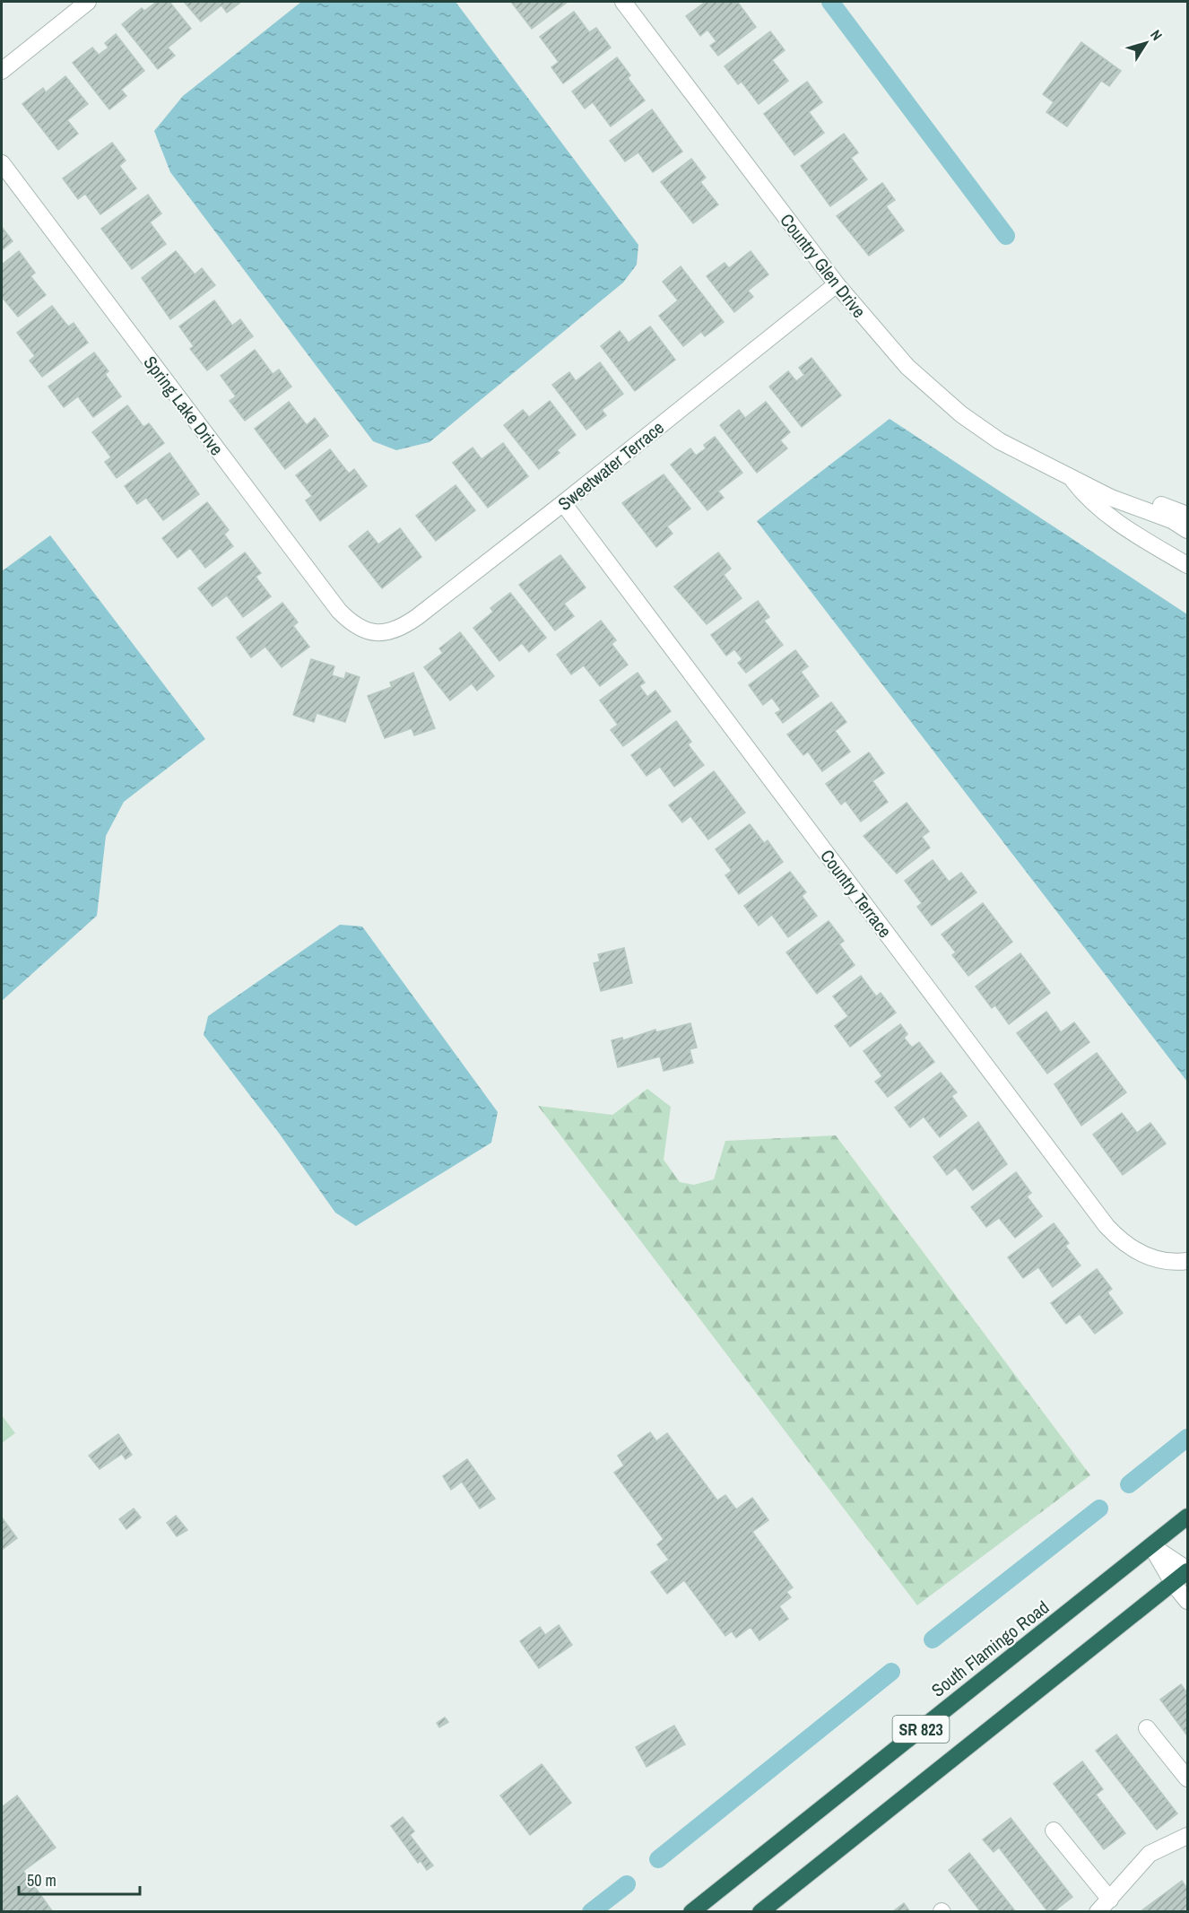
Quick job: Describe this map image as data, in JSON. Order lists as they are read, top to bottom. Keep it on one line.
{"streets":{"highway":["South Flamingo Road","SR 823"],"street":["Country Glen Drive","Spring Lake Drive","Sweetwater Terrace","Country Terrace"]},"crossings":[["Country Glen Drive","Sweetwater Terrace"],["Spring Lake Drive","Sweetwater Terrace"],["Sweetwater Terrace","Country Terrace"]],"scale_bar":"50 m","north":"top right"}
